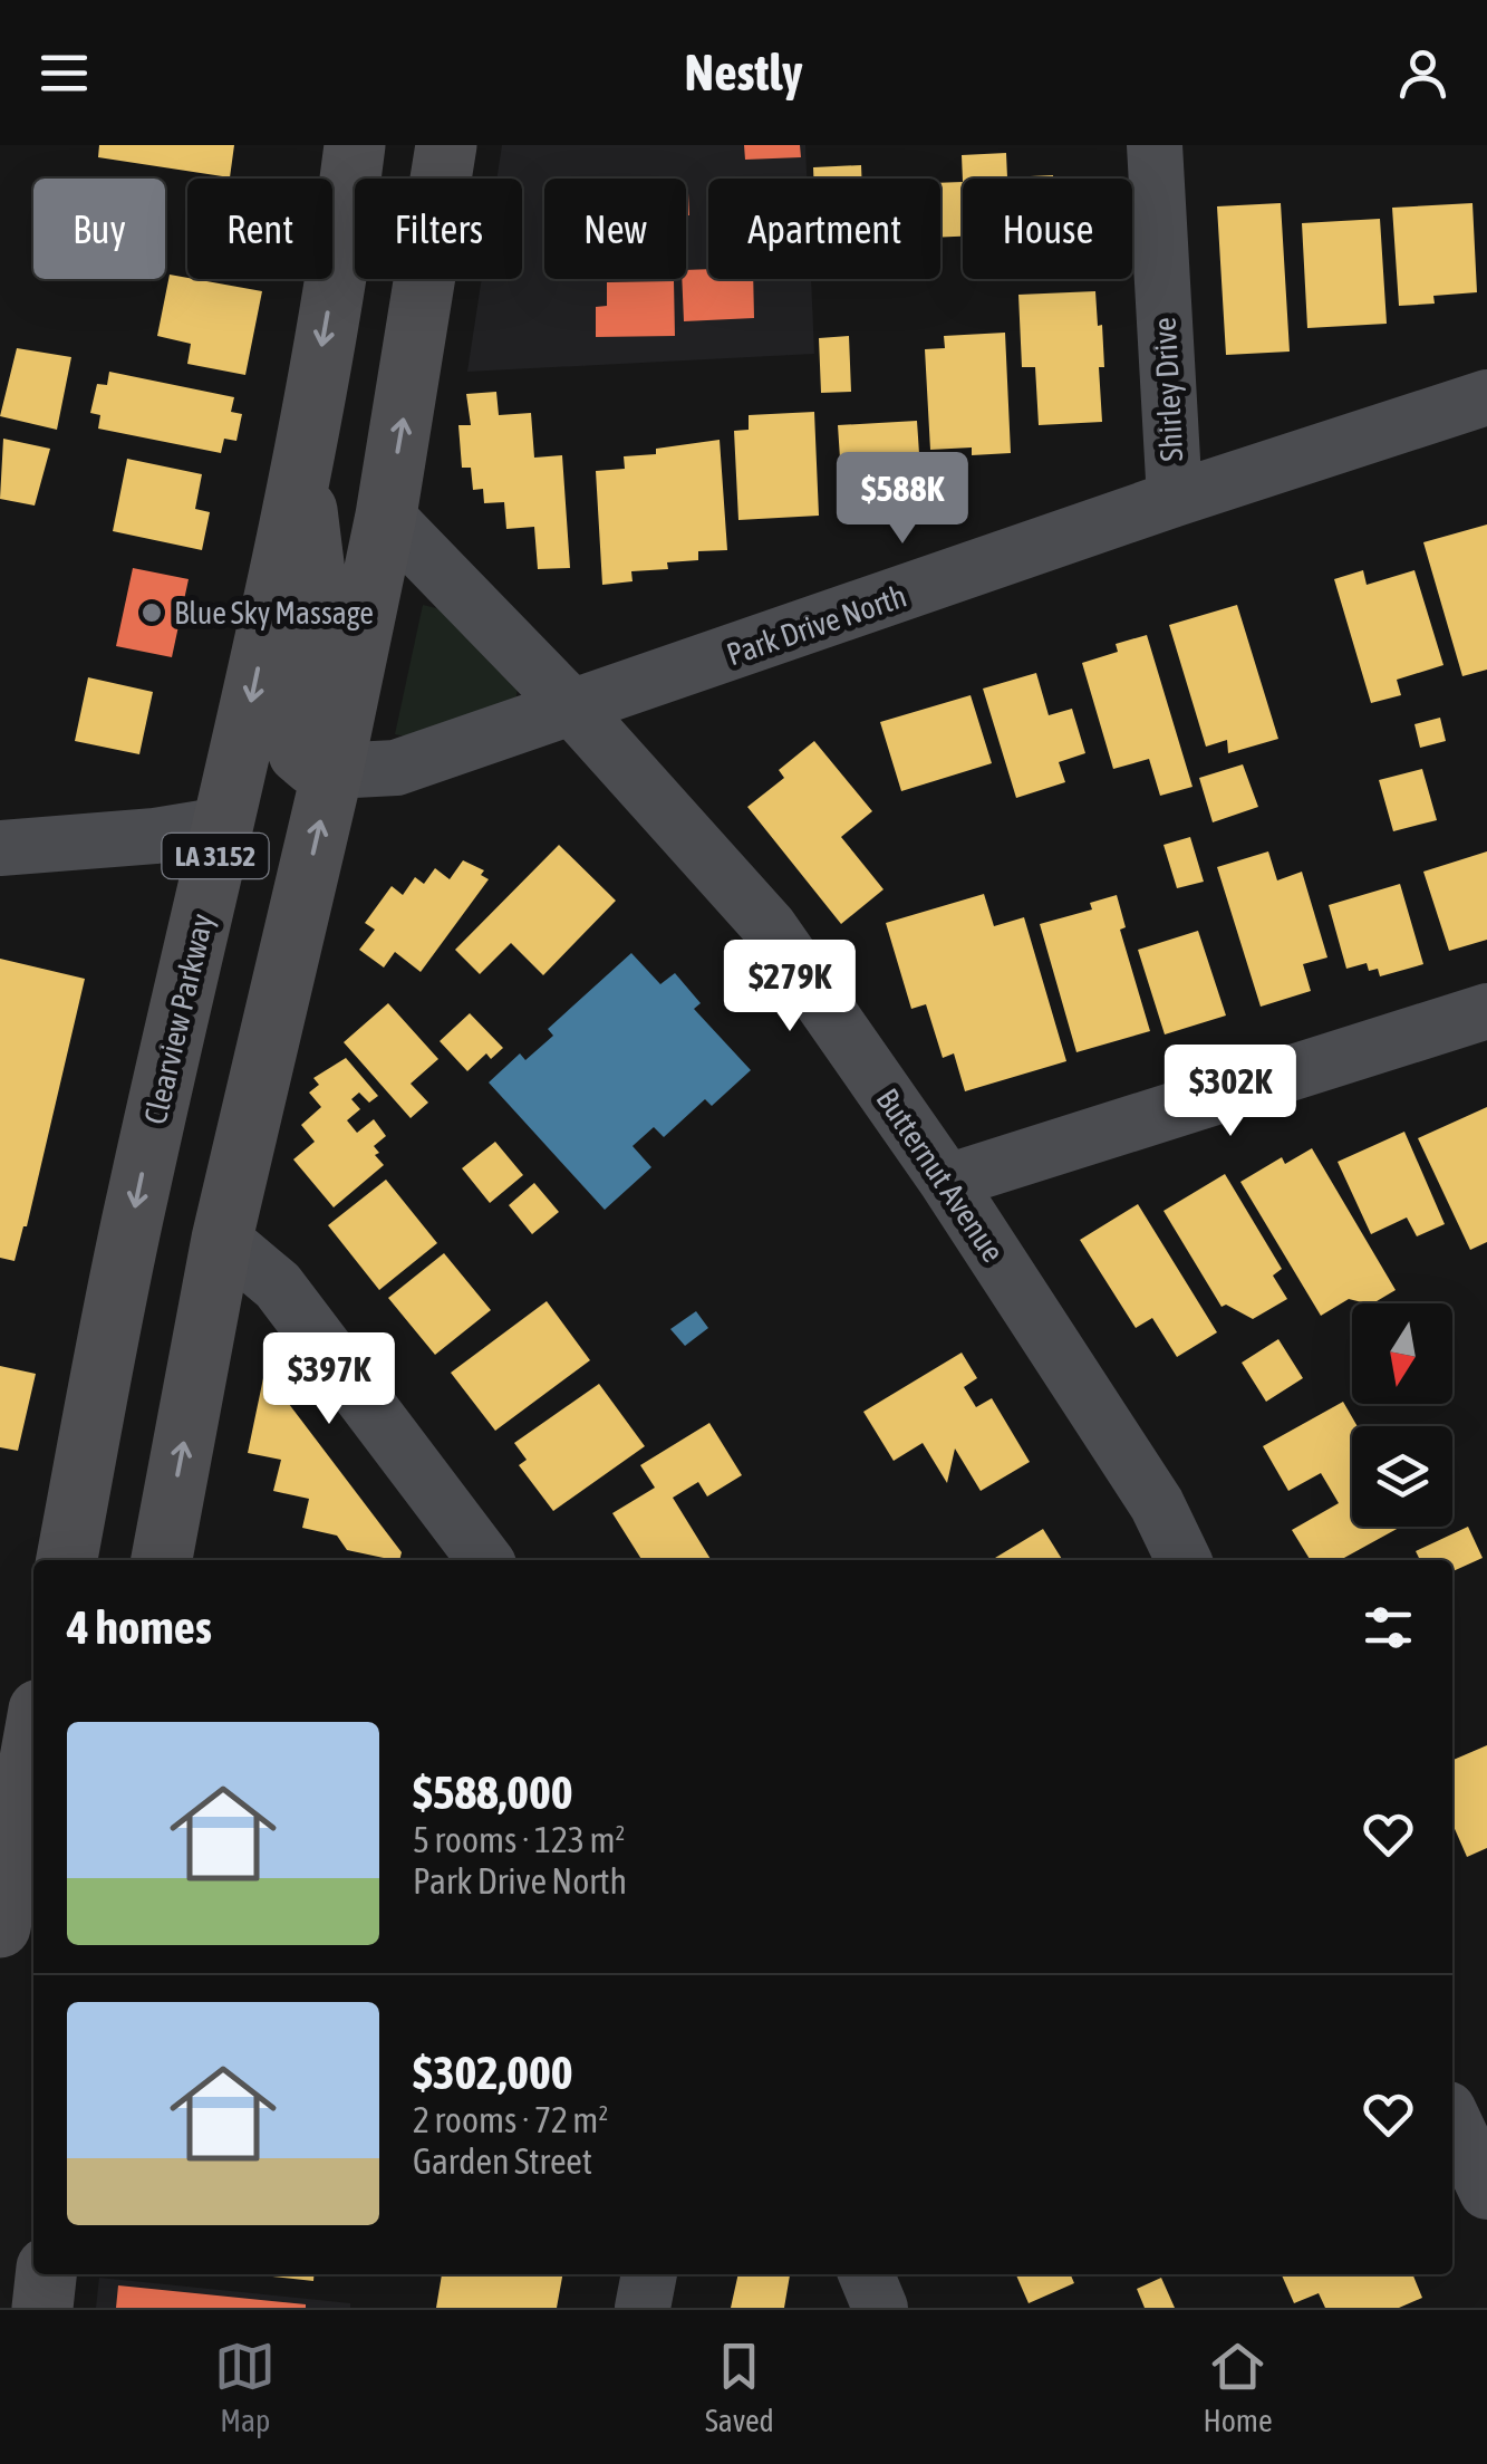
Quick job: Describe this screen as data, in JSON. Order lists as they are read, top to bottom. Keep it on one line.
{"streets":{"highway":["LA 3152","Clearview Parkway"],"street":["Shirley Drive","Park Drive North","Butternut Avenue"]},"crossings":[["Shirley Drive","Park Drive North"],["Park Drive North","LA 3152"],["Park Drive North","Butternut Avenue"],["LA 3152","Butternut Avenue"]],"places":["Blue Sky Massage"],"north":"bottom","page":{"header":"Nestly","chip":["Buy","Rent","Filters","New","Apartment","House"],"price":["$588K","$279K","$302K","$397K"],"heading":"4 homes","list":[{"name":"$588,000","note":"5 rooms · 123 m² · Park Drive North"},{"name":"$302,000","note":"2 rooms · 72 m² · Garden Street"}],"tabs":["Map","Saved","Home"]}}
